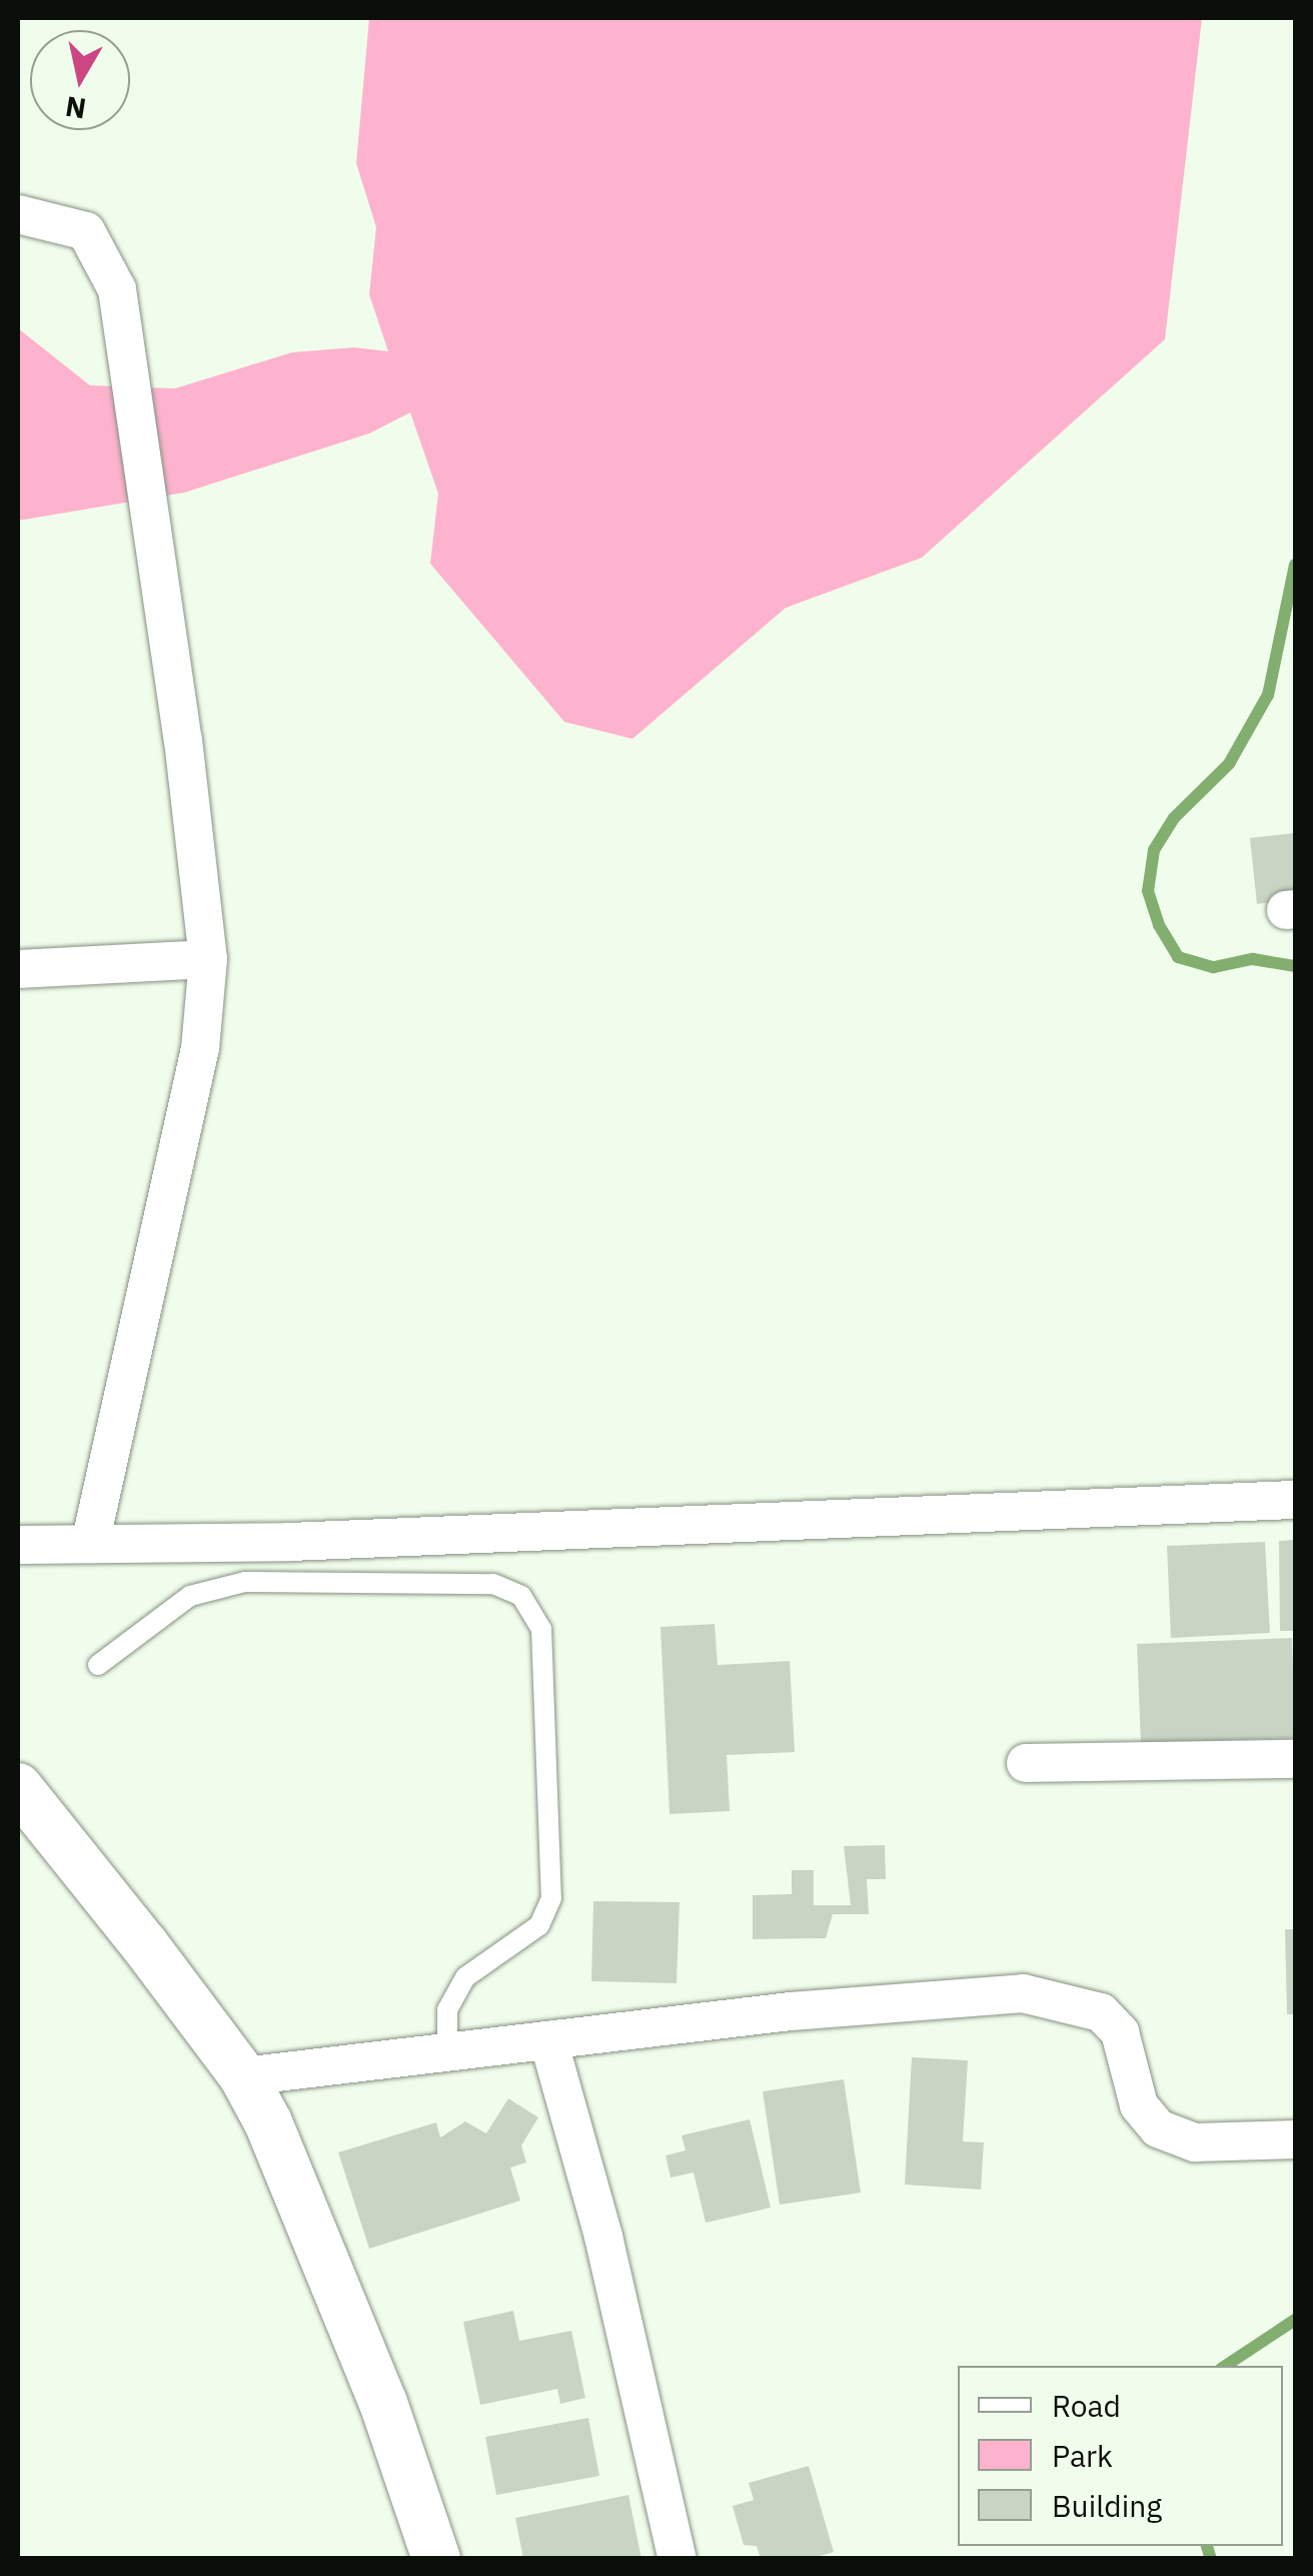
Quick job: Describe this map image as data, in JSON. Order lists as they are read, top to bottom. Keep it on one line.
{"legend":["Road","Park","Building"],"north":"bottom"}
